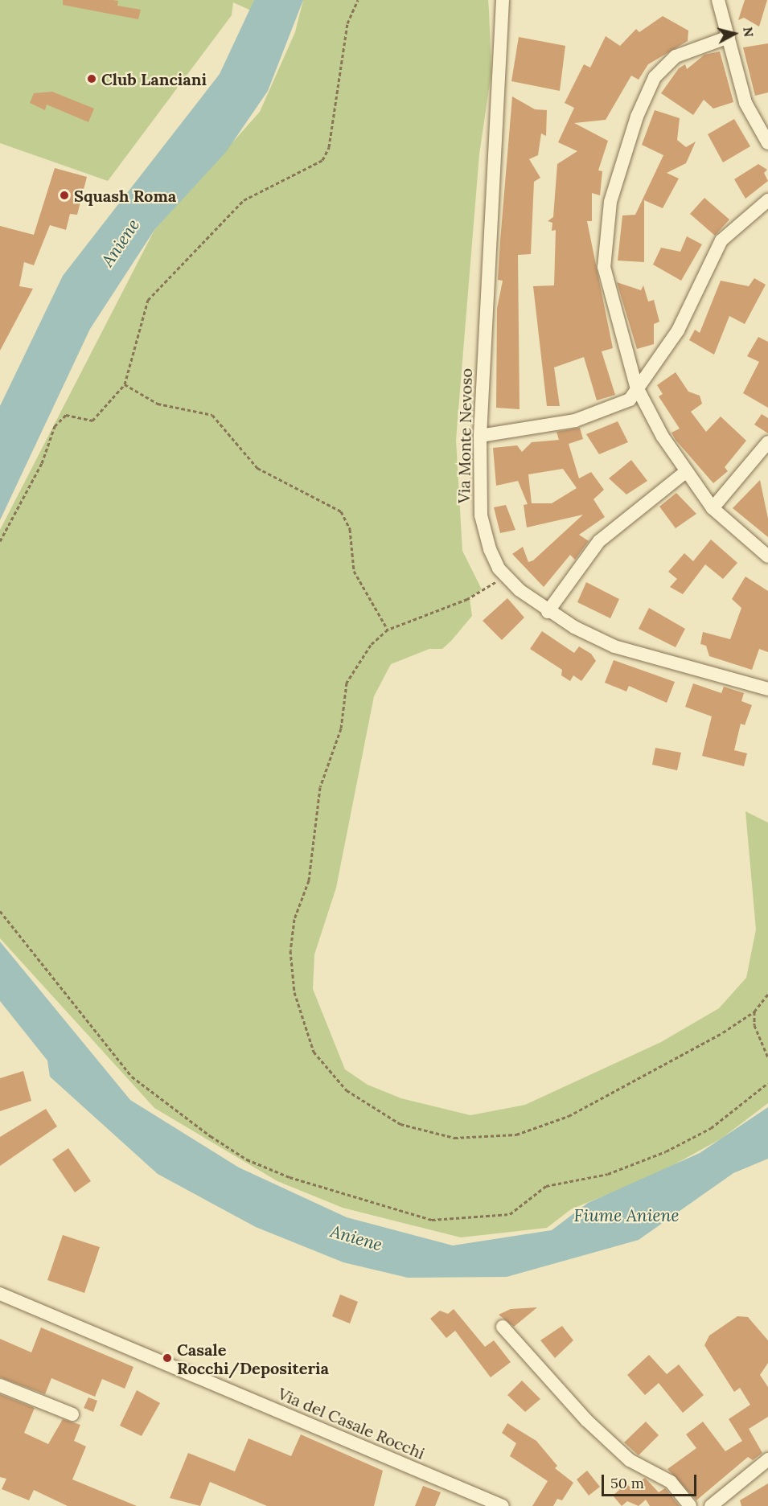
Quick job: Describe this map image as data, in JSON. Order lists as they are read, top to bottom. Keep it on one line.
{"streets":{"street":["Via Monte Nevoso","Via del Casale Rocchi"]},"water":["Aniene","Fiume Aniene"],"places":["Club Lanciani","Squash Roma","Casale Rocchi/Depositeria"],"scale_bar":"50 m","north":"right"}
